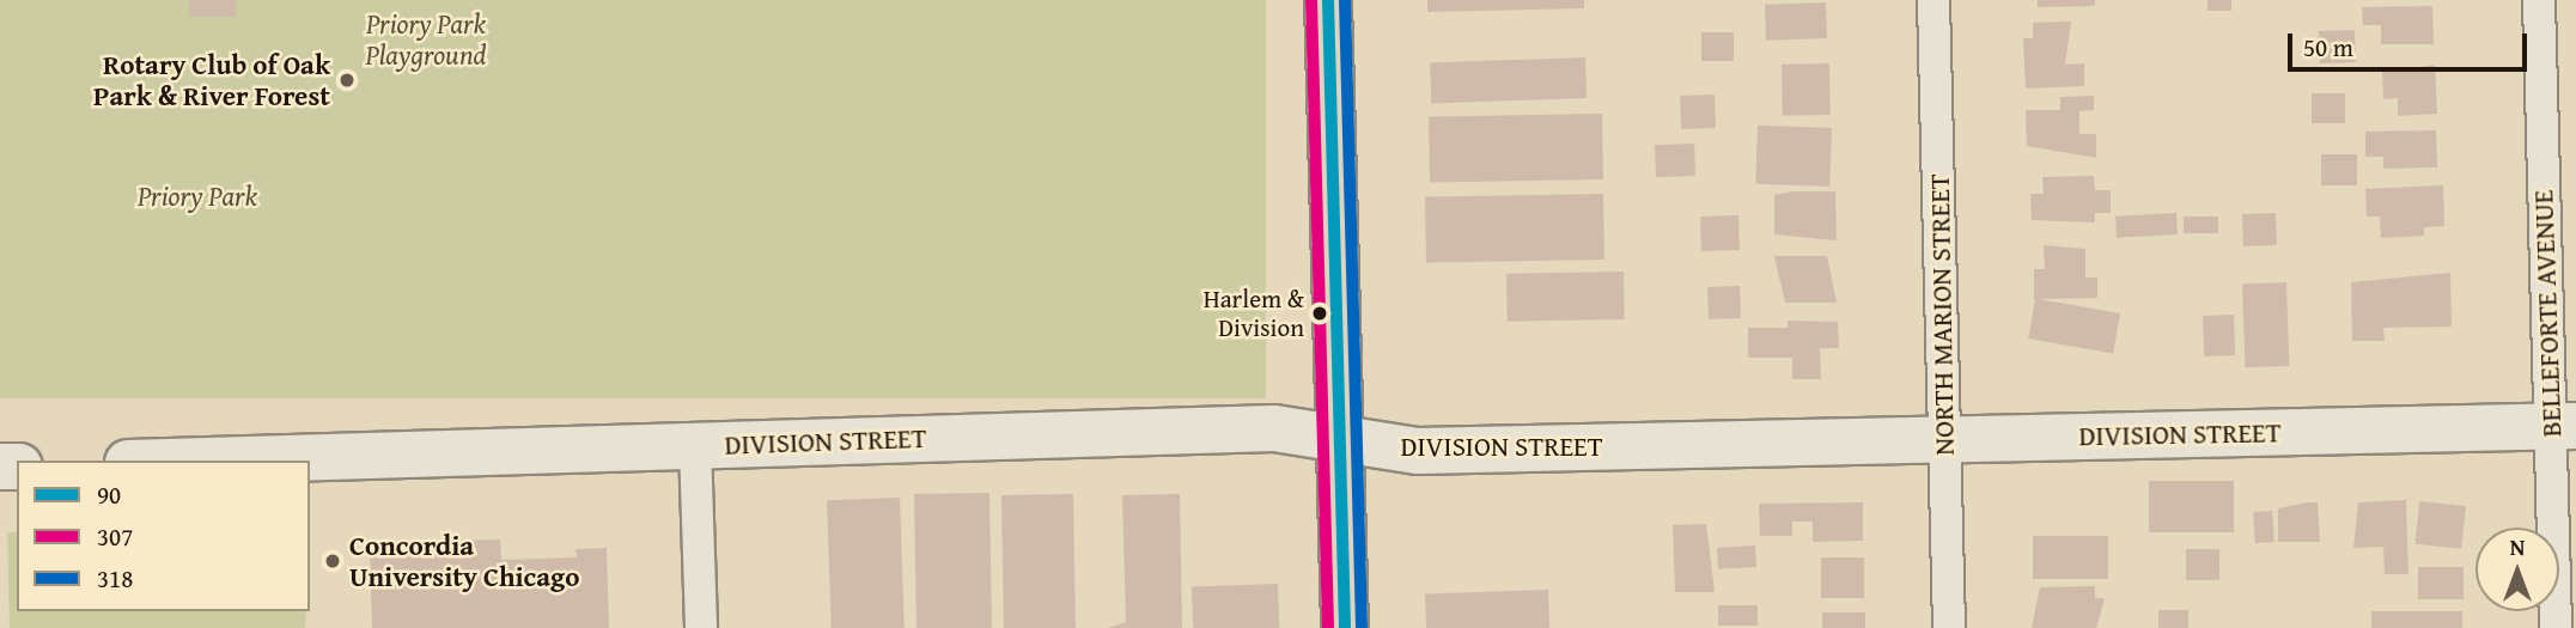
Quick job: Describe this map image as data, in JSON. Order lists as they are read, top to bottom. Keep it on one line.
{"streets":{"street":["BELLEFORTE AVENUE","NORTH MARION STREET","DIVISION STREET"]},"crossings":[["BELLEFORTE AVENUE","DIVISION STREET"],["NORTH MARION STREET","DIVISION STREET"]],"parks":["Priory Park Playground","Priory Park"],"places":["Rotary Club of Oak Park & River Forest","Harlem & Division","Concordia University Chicago"],"lines":["transit line 90","transit line 307","transit line 318"],"legend":["90","307","318"],"scale_bar":"50 m","north":"top"}
